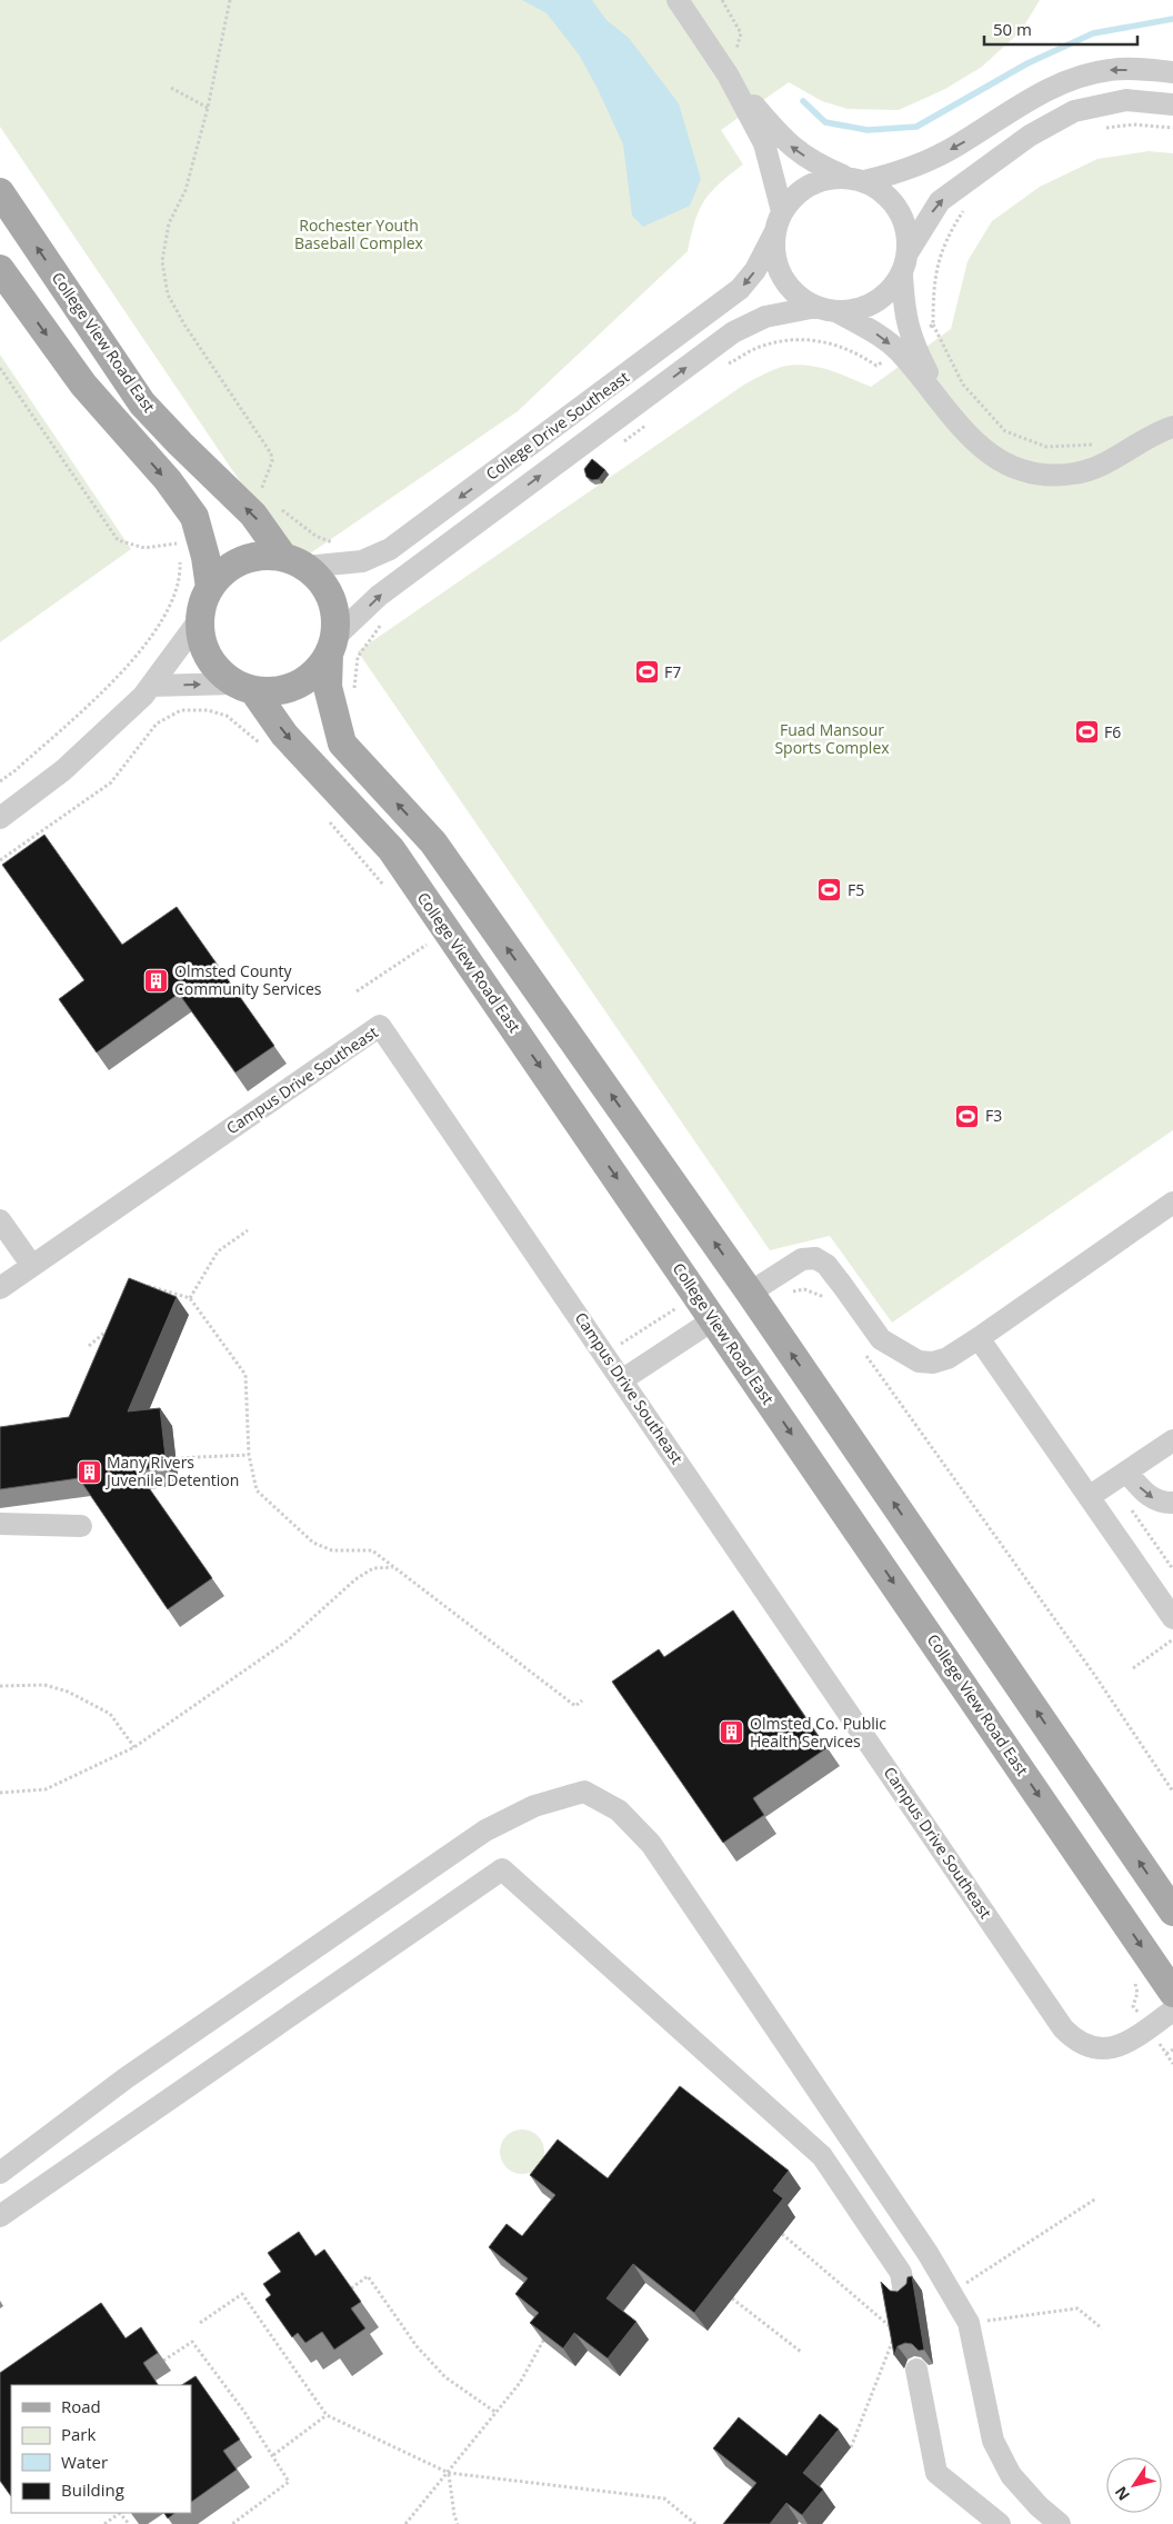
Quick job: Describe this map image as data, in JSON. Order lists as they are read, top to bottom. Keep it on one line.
{"streets":{"main road":["College View Road East"],"street":["College Drive Southeast","Campus Drive Southeast"]},"crossings":[["College View Road East","College Drive Southeast"]],"parks":["Rochester Youth Baseball Complex","Fuad Mansour Sports Complex"],"places":{"sports":["F7","F6","F5","F3"],"building":["Olmsted County Community Services","Many Rivers Juvenile Detention","Olmsted Co. Public Health Services"]},"legend":["Road","Park","Water","Building"],"scale_bar":"50 m","north":"bottom left"}
